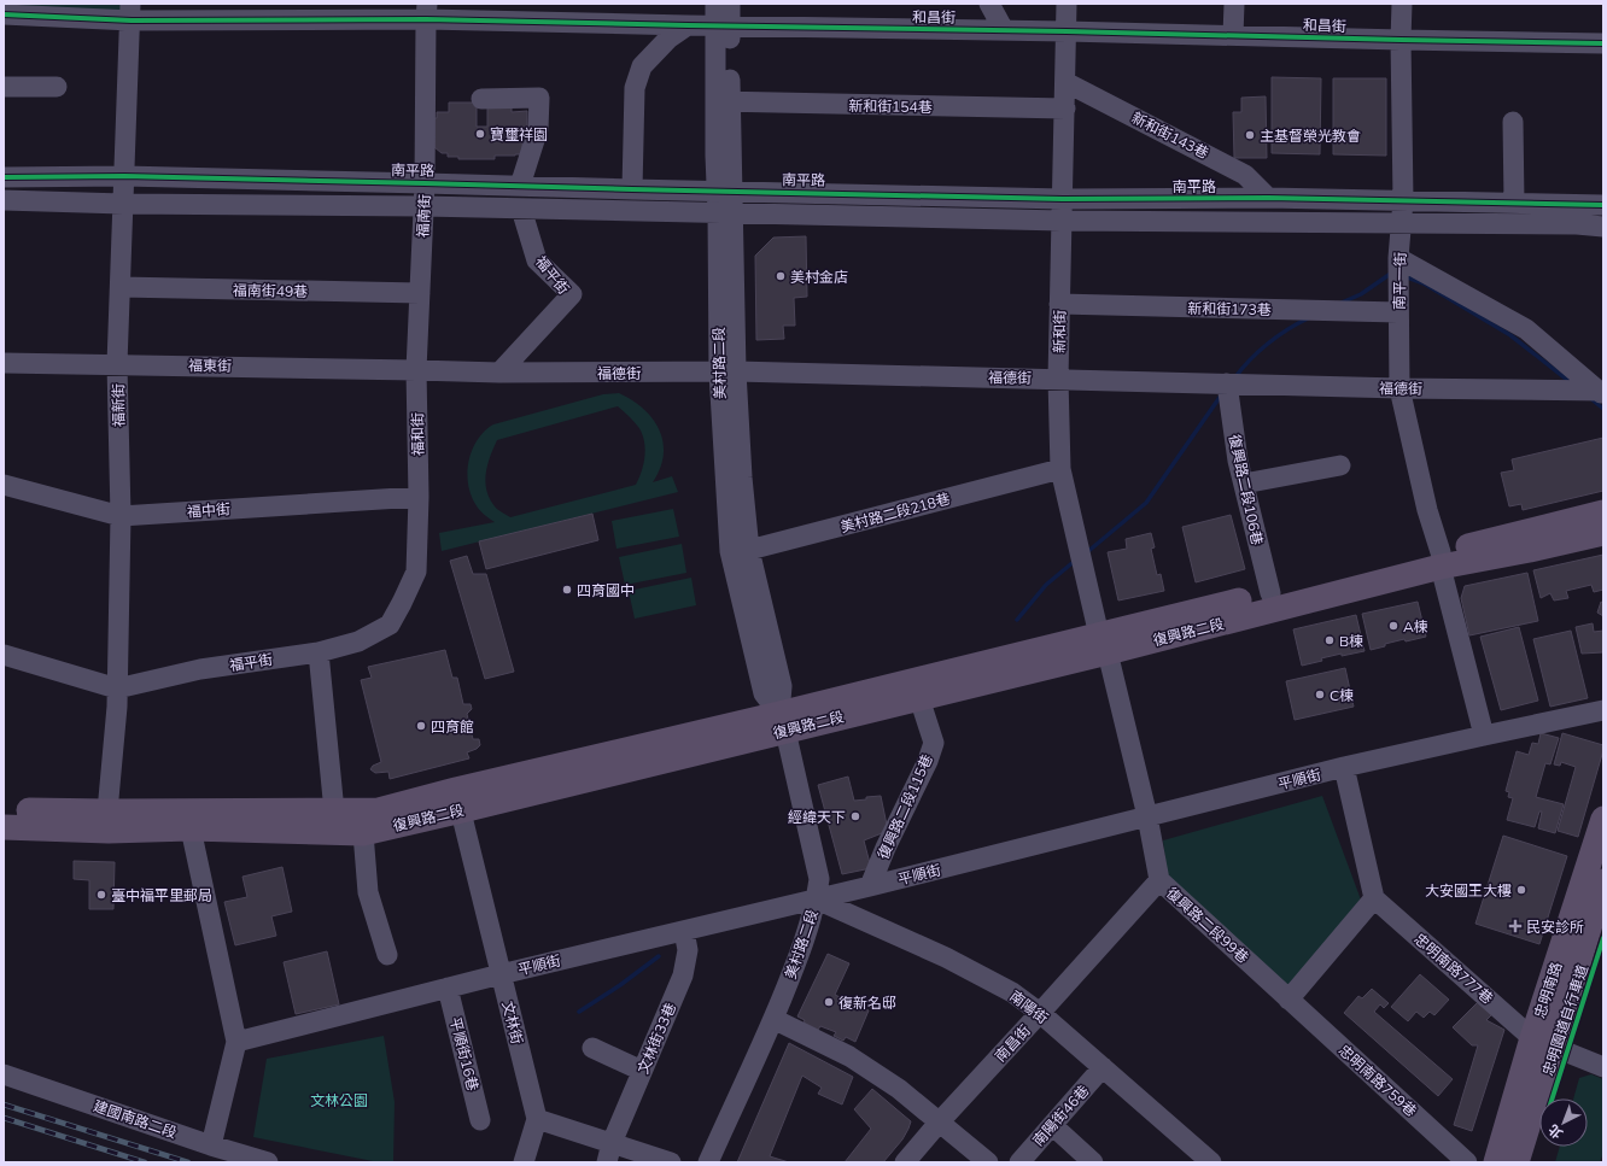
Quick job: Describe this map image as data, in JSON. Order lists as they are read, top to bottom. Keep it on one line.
{"streets":{"main road":["復興路二段","忠明南路"],"street":["和昌街","新和街154巷","新和街143巷","南平路","福南街","福平街","南平一街","福南街49巷","新和街173巷","新和街","美村路二段","福東街","福德街","福新街","福和街","復興路二段106巷","福中街","美村路二段218巷","平順街","復興路二段115巷","復興路二段99巷","忠明南路777巷","南陽街","文林街","文林街33巷","南昌街","平順街16巷","忠明南路759巷","南陽街46巷","建國南路二段"],"cycle path":["忠明園道自行車道"]},"crossings":[["和昌街","福南街"],["和昌街","南平一街"],["和昌街","新和街"],["和昌街","美村路二段"],["和昌街","福新街"],["新和街154巷","新和街"],["新和街154巷","美村路二段"],["新和街143巷","南平路"],["新和街143巷","新和街"],["南平路","福南街"],["南平路","南平一街"],["南平路","新和街"],["南平路","美村路二段"],["南平路","福新街"],["福南街","福南街49巷"],["福南街","福東街"],["福南街","福德街"],["福南街","福和街"],["福平街","福德街"],["福平街","福新街"],["福平街","福和街"],["福平街","福中街"],["南平一街","新和街173巷"],["南平一街","福德街"],["南平一街","復興路二段"],["南平一街","平順街"],["福南街49巷","福新街"],["新和街173巷","新和街"],["新和街","福德街"],["新和街","美村路二段218巷"],["新和街","復興路二段"],["新和街","復興路二段99巷"],["美村路二段","福德街"],["美村路二段","美村路二段218巷"],["美村路二段","復興路二段"],["美村路二段","平順街"],["美村路二段","南陽街"],["福東街","福德街"],["福東街","福新街"],["福東街","福和街"],["福德街","福和街"],["福德街","復興路二段106巷"],["福新街","福中街"],["福和街","福中街"],["復興路二段106巷","復興路二段"],["復興路二段","復興路二段115巷"],["復興路二段","復興路二段99巷"],["復興路二段","文林街"],["平順街","復興路二段115巷"],["平順街","復興路二段99巷"],["平順街","南陽街"],["平順街","文林街"],["平順街","文林街33巷"],["平順街","平順街16巷"],["復興路二段99巷","南昌街"],["復興路二段99巷","忠明南路759巷"],["忠明南路777巷","忠明南路"],["南陽街","南昌街"],["南陽街","南陽街46巷"]],"parks":["文林公園"],"places":{"other":["寶璽祥園","主基督榮光教會","美村金店","四育國中","A棟","B棟","C棟","四育館","經緯天下","大安國王大樓","臺中福平里郵局","復新名邸"],"health":["民安診所"]},"north":"bottom left"}
